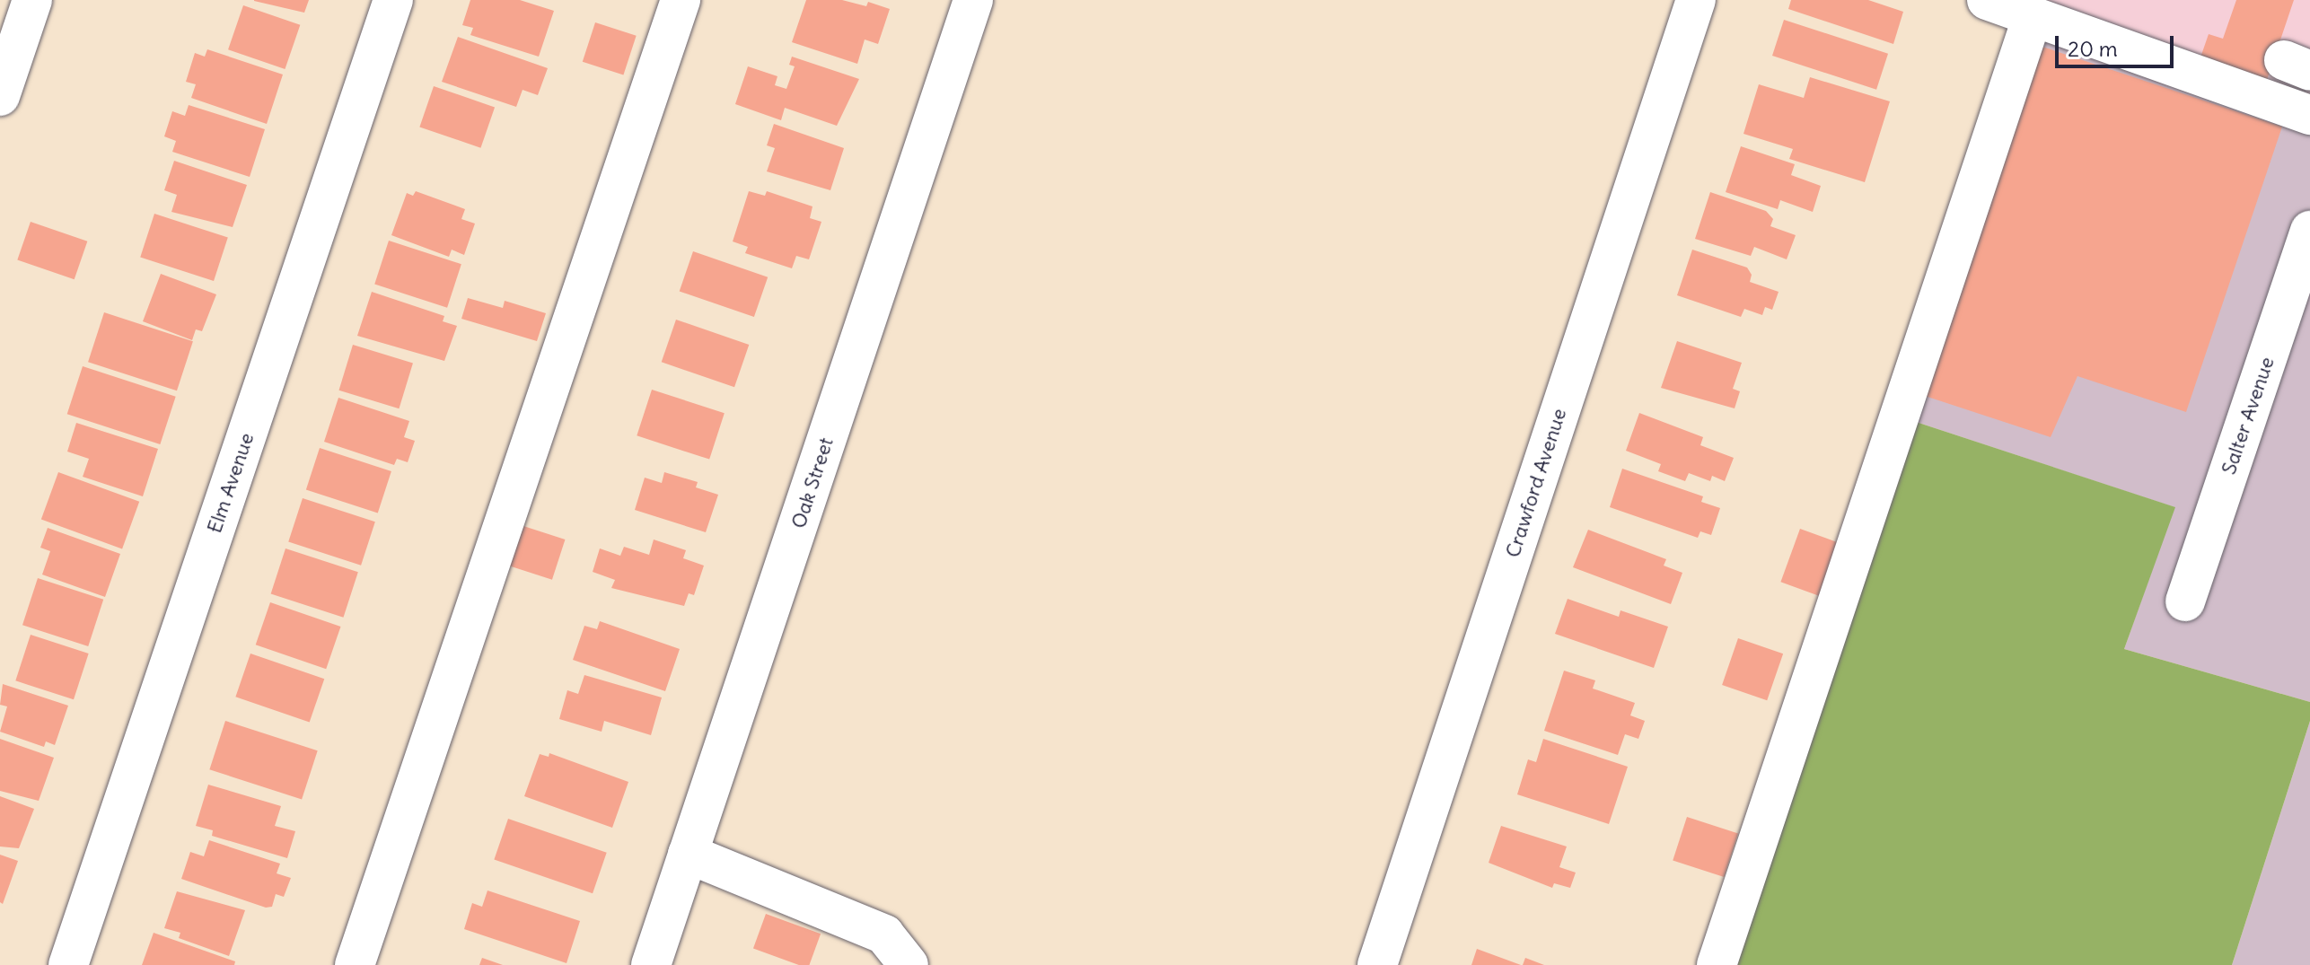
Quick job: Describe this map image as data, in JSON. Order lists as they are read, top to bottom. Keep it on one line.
{"streets":{"street":["Salter Avenue","Elm Avenue","Oak Street","Crawford Avenue"]},"scale_bar":"20 m"}
